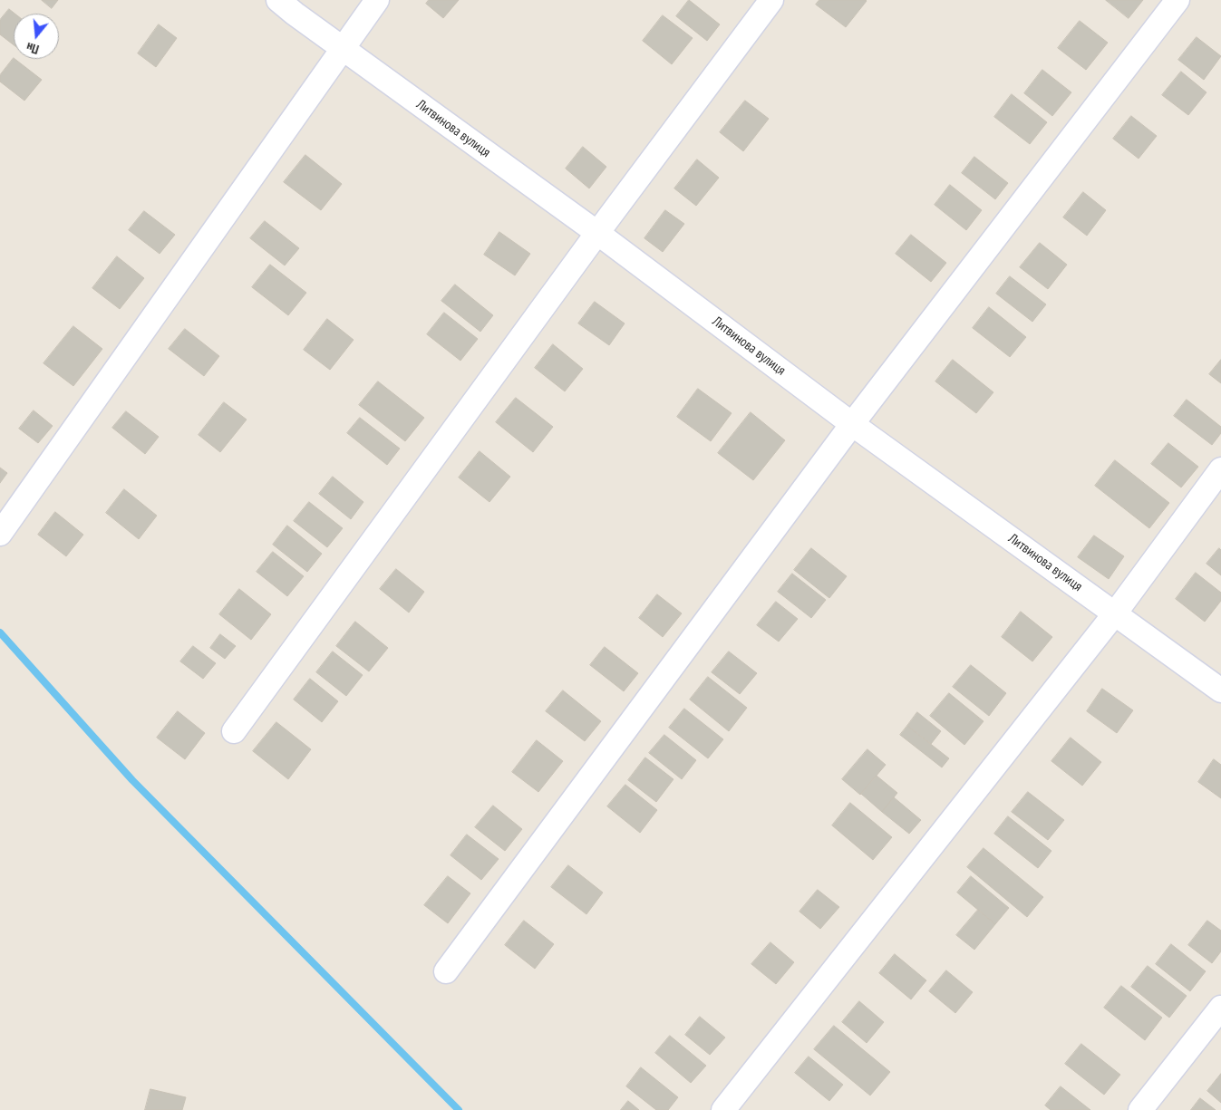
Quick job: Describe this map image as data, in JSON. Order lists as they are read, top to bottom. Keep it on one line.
{"streets":{"street":["Литвинова вулиця"]},"north":"bottom"}
